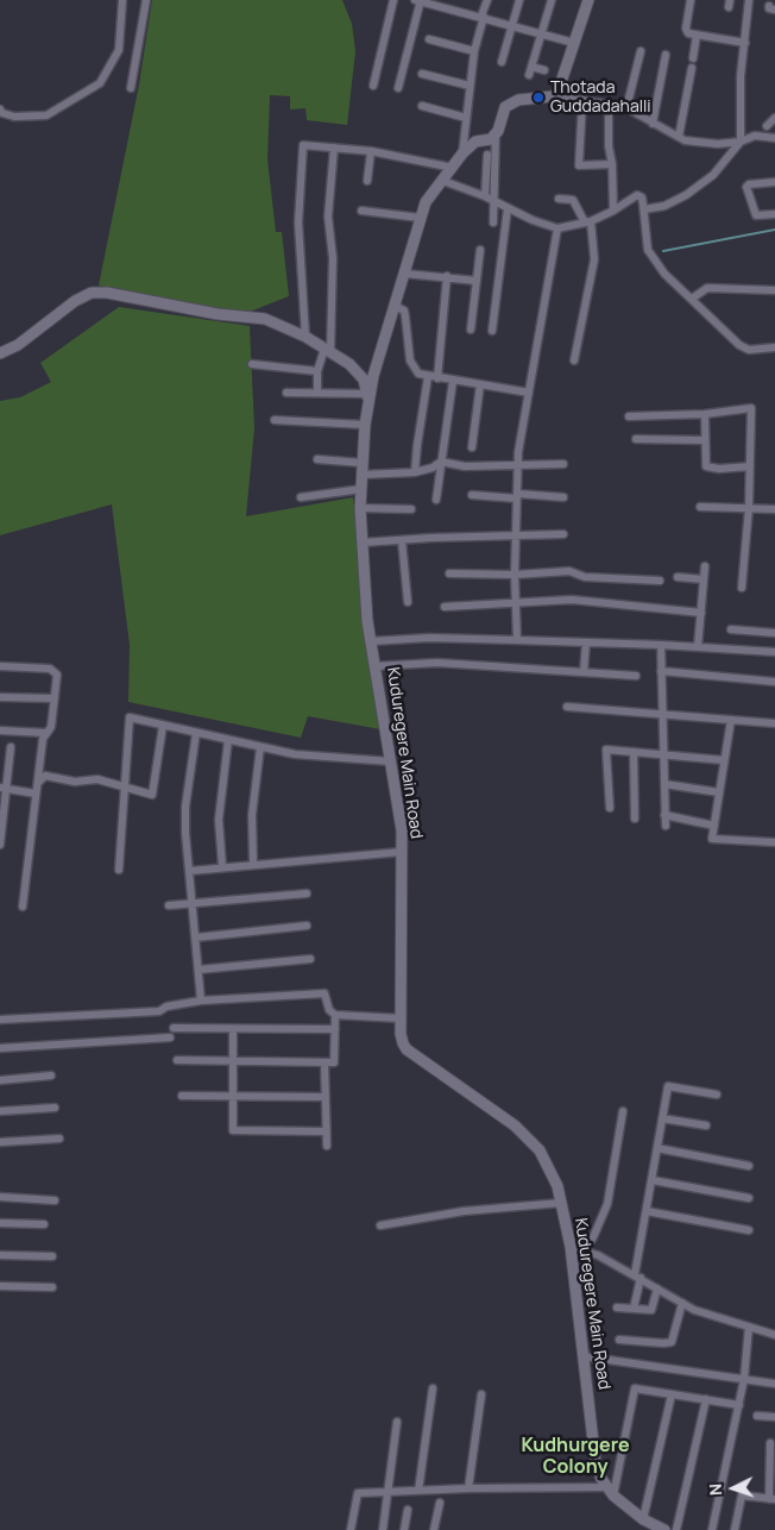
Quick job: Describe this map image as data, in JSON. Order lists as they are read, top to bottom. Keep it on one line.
{"streets":{"street":["Kuduregere Main Road"]},"districts":["Kudhurgere Colony"],"places":["Thotada Guddadahalli"],"north":"left"}
